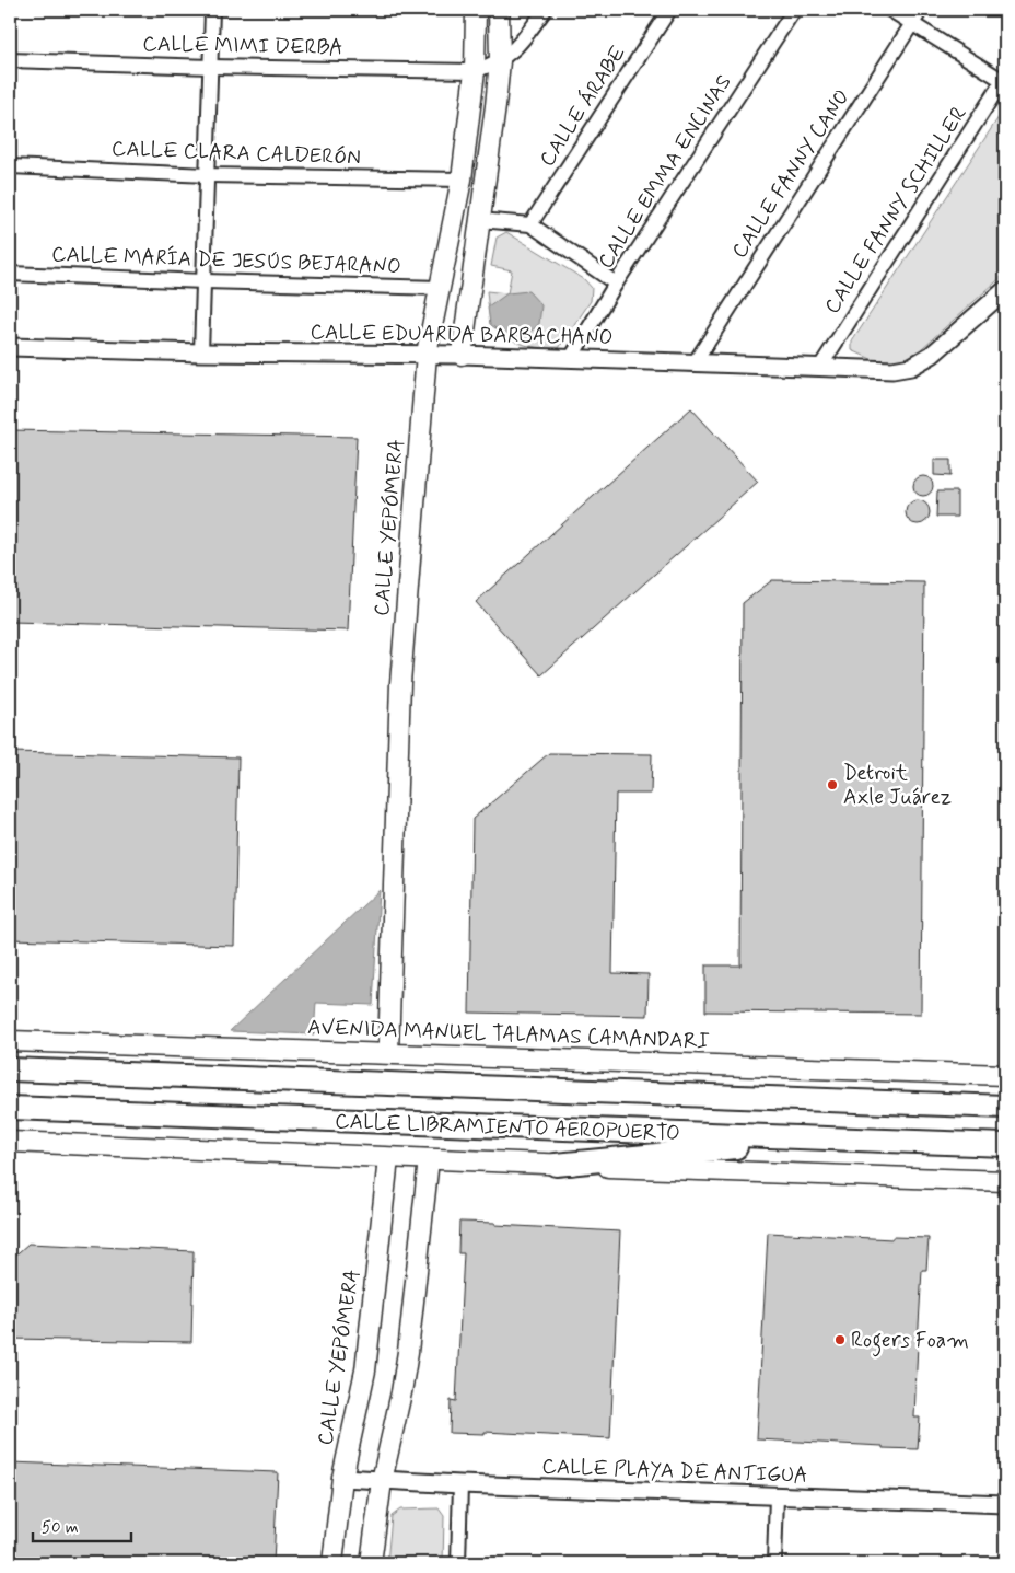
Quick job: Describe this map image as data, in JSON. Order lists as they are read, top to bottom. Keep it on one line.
{"streets":{"highway":["CALLE LIBRAMIENTO AEROPUERTO"],"main road":["CALLE YEPÓMERA","AVENIDA MANUEL TALAMAS CAMANDARI"],"street":["CALLE MIMI DERBA","CALLE ÁRABE","CALLE CLARA CALDERÓN","CALLE EMMA ENCINAS","CALLE FANNY CANO","CALLE FANNY SCHILLER","CALLE MARÍA DE JESÚS BEJARANO","CALLE EDUARDA BARBACHANO","CALLE PLAYA DE ANTIGUA"]},"crossings":[["CALLE MIMI DERBA","CALLE YEPÓMERA"],["CALLE CLARA CALDERÓN","CALLE YEPÓMERA"],["CALLE EMMA ENCINAS","CALLE EDUARDA BARBACHANO"],["CALLE FANNY CANO","CALLE EDUARDA BARBACHANO"],["CALLE FANNY SCHILLER","CALLE EDUARDA BARBACHANO"],["CALLE MARÍA DE JESÚS BEJARANO","CALLE YEPÓMERA"],["CALLE EDUARDA BARBACHANO","CALLE YEPÓMERA"],["CALLE YEPÓMERA","AVENIDA MANUEL TALAMAS CAMANDARI"],["CALLE YEPÓMERA","CALLE PLAYA DE ANTIGUA"]],"places":["Detroit Axle Juárez","Rogers Foam"],"scale_bar":"50 m"}
